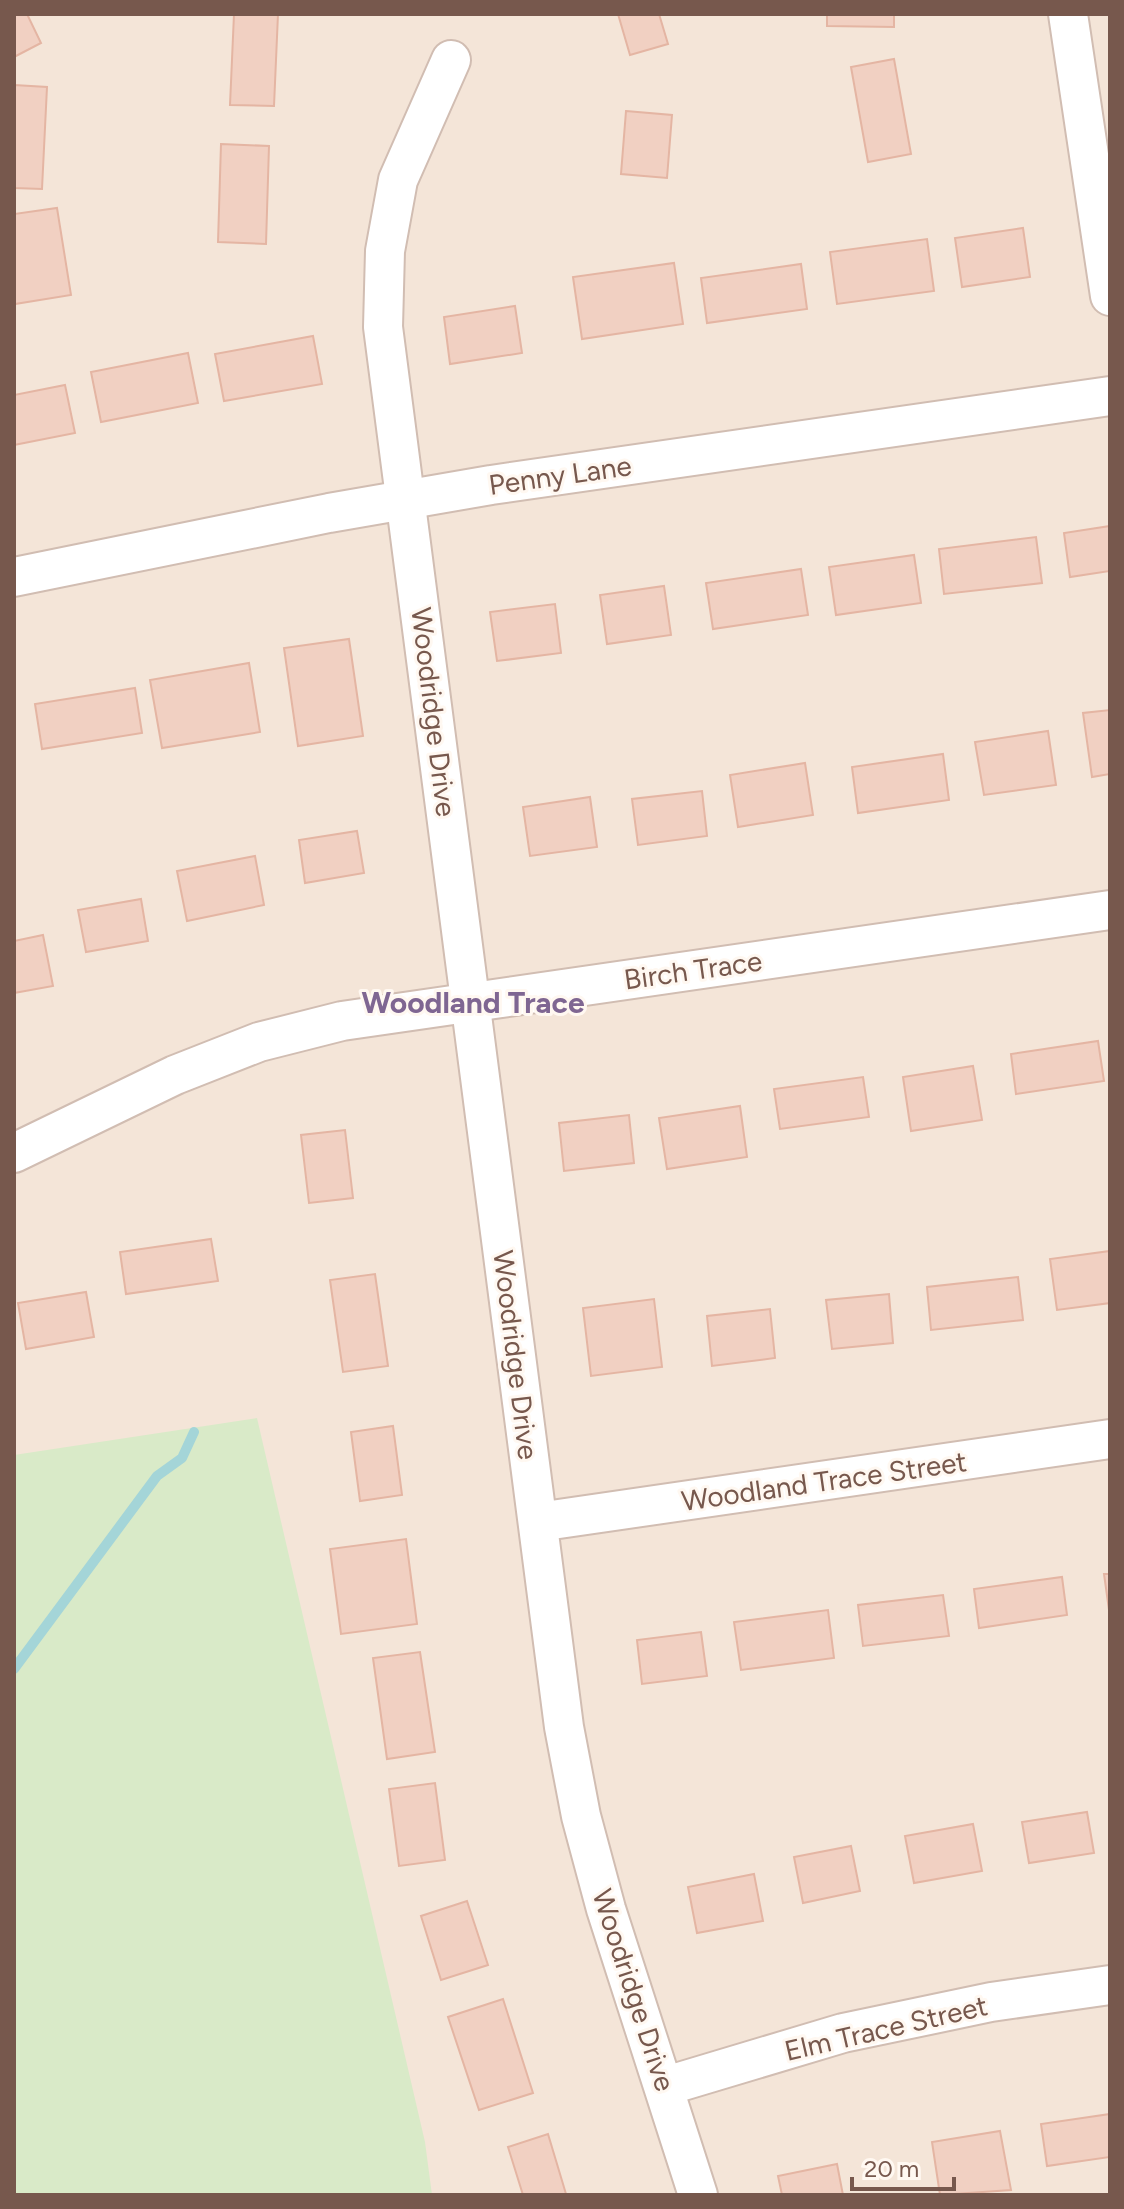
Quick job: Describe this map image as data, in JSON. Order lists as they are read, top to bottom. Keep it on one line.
{"streets":{"street":["Penny Lane","Woodridge Drive","Birch Trace","Woodland Trace Street","Elm Trace Street"]},"crossings":[["Penny Lane","Woodridge Drive"],["Woodridge Drive","Birch Trace"],["Woodridge Drive","Woodland Trace Street"],["Woodridge Drive","Elm Trace Street"]],"districts":["Woodland Trace"],"scale_bar":"20 m"}
